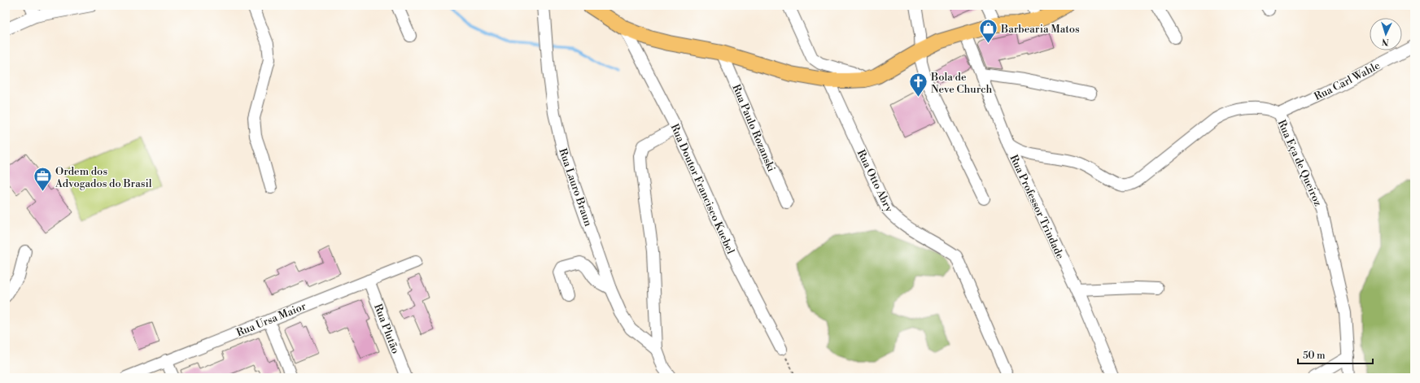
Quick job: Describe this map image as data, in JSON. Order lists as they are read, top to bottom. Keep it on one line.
{"streets":{"street":["Rua Carl Wahle","Rua Paulo Rozanski","Rua Eça de Queiroz","Rua Otto Abry","Rua Lauro Braun","Rua Doutor Francisco Kuebel","Rua Professor Trindade","Rua Ursa Maior","Rua Plutão"]},"crossings":[["Rua Carl Wahle","Rua Eça de Queiroz"],["Rua Eça de Queiroz","Rua Professor Trindade"],["Rua Ursa Maior","Rua Plutão"]],"places":{"shop":["Barbearia Matos"],"church":["Bola de Neve Church"],"office":["Ordem dos Advogados do Brasil"]},"scale_bar":"50 m","north":"bottom"}
